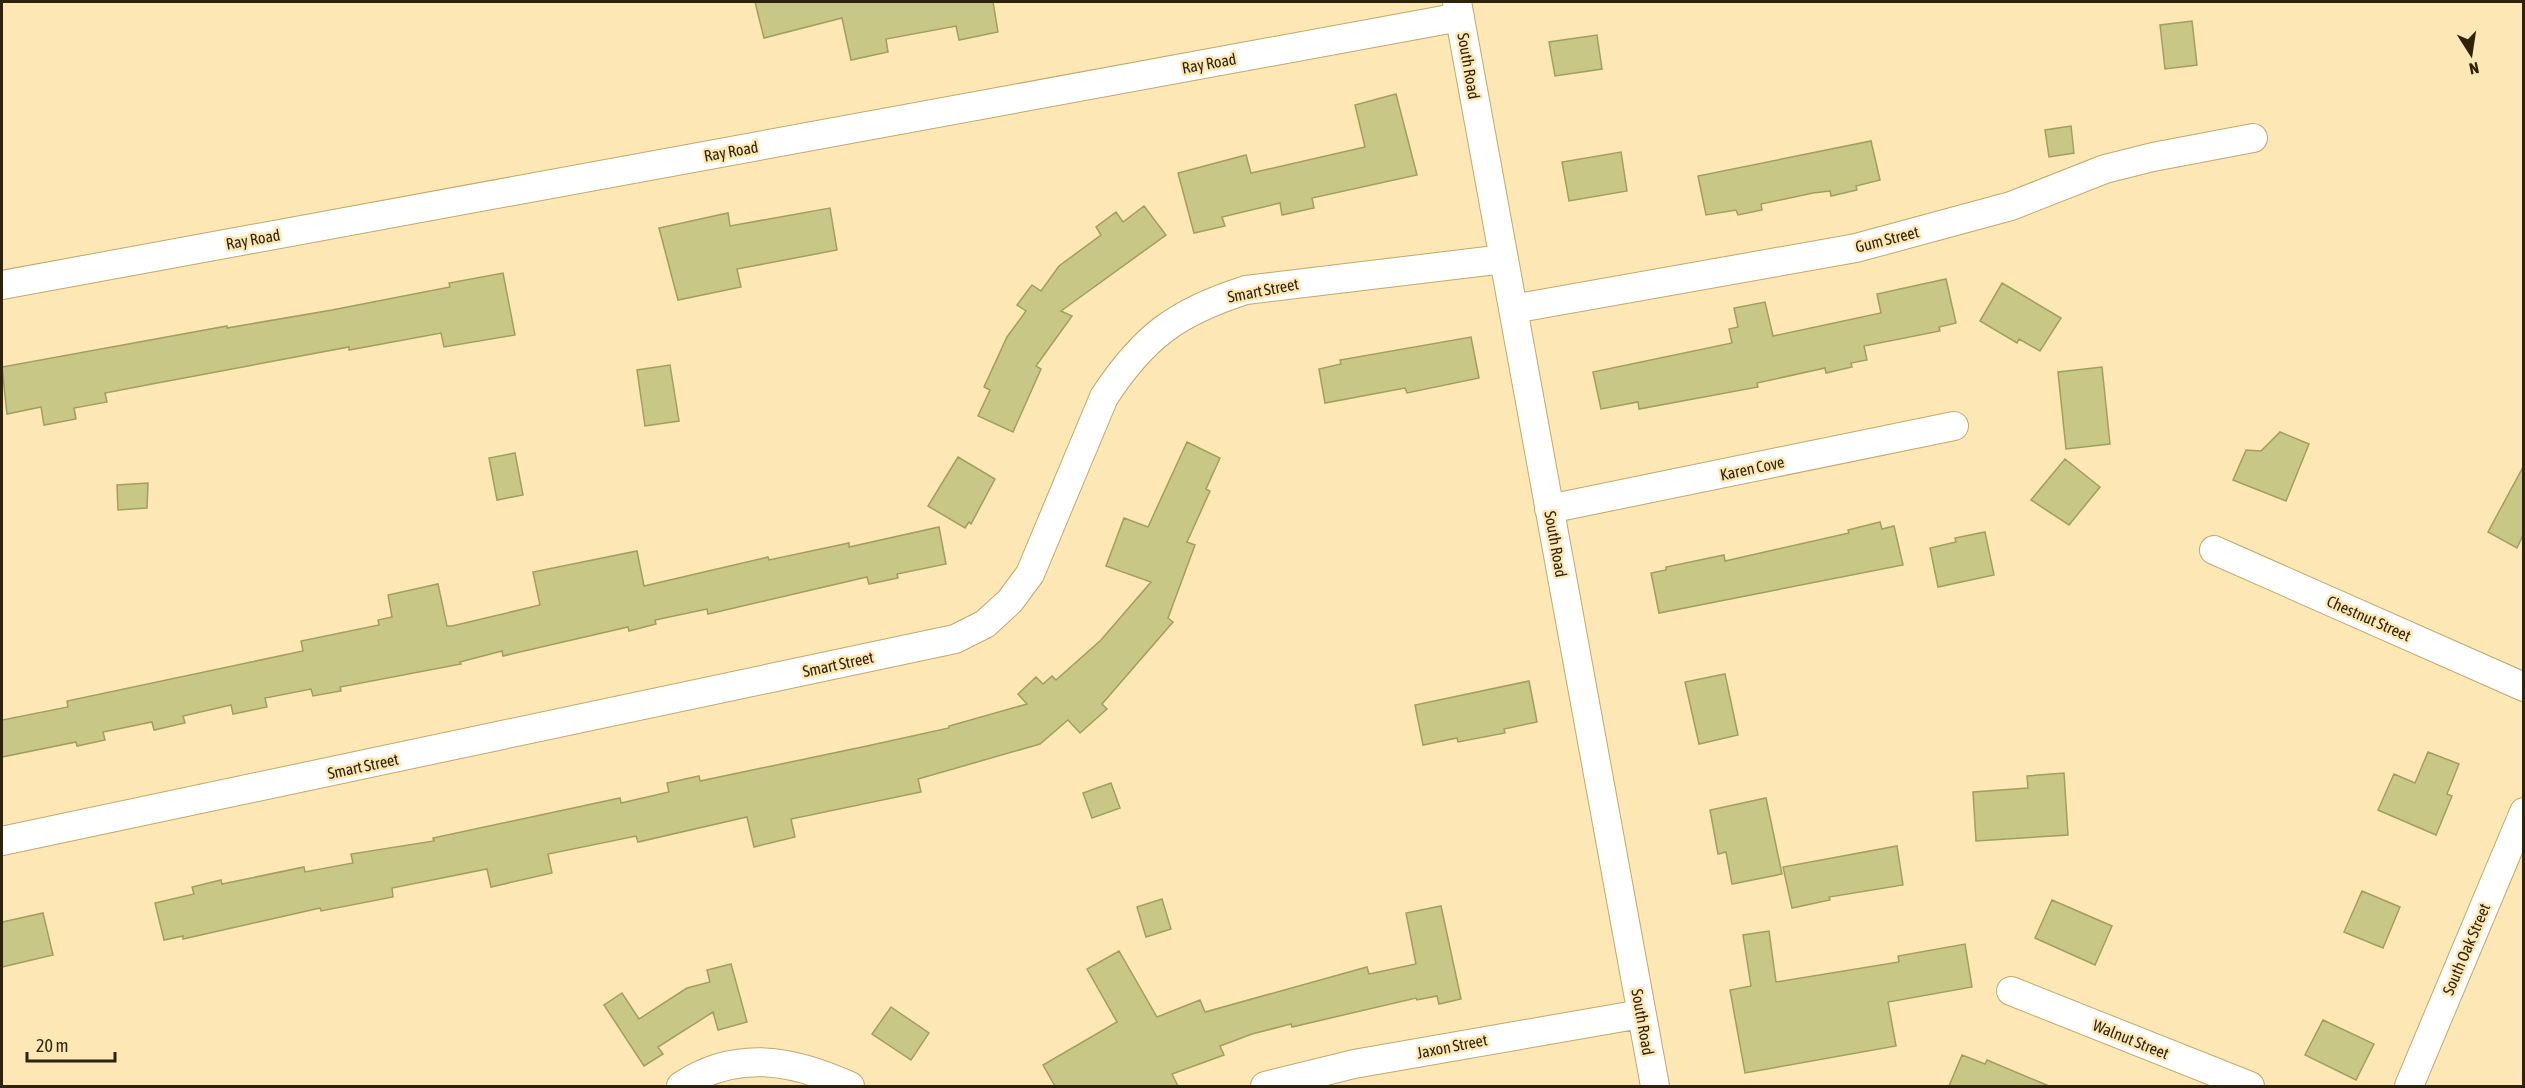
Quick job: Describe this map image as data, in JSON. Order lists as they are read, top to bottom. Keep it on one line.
{"streets":{"street":["Ray Road","South Road","Gum Street","Smart Street","Karen Cove","Chestnut Street","South Oak Street","Walnut Street","Jaxon Street"]},"crossings":[["Ray Road","South Road"],["South Road","Gum Street"],["South Road","Smart Street"],["South Road","Karen Cove"],["South Road","Jaxon Street"]],"scale_bar":"20 m","north":"bottom"}
